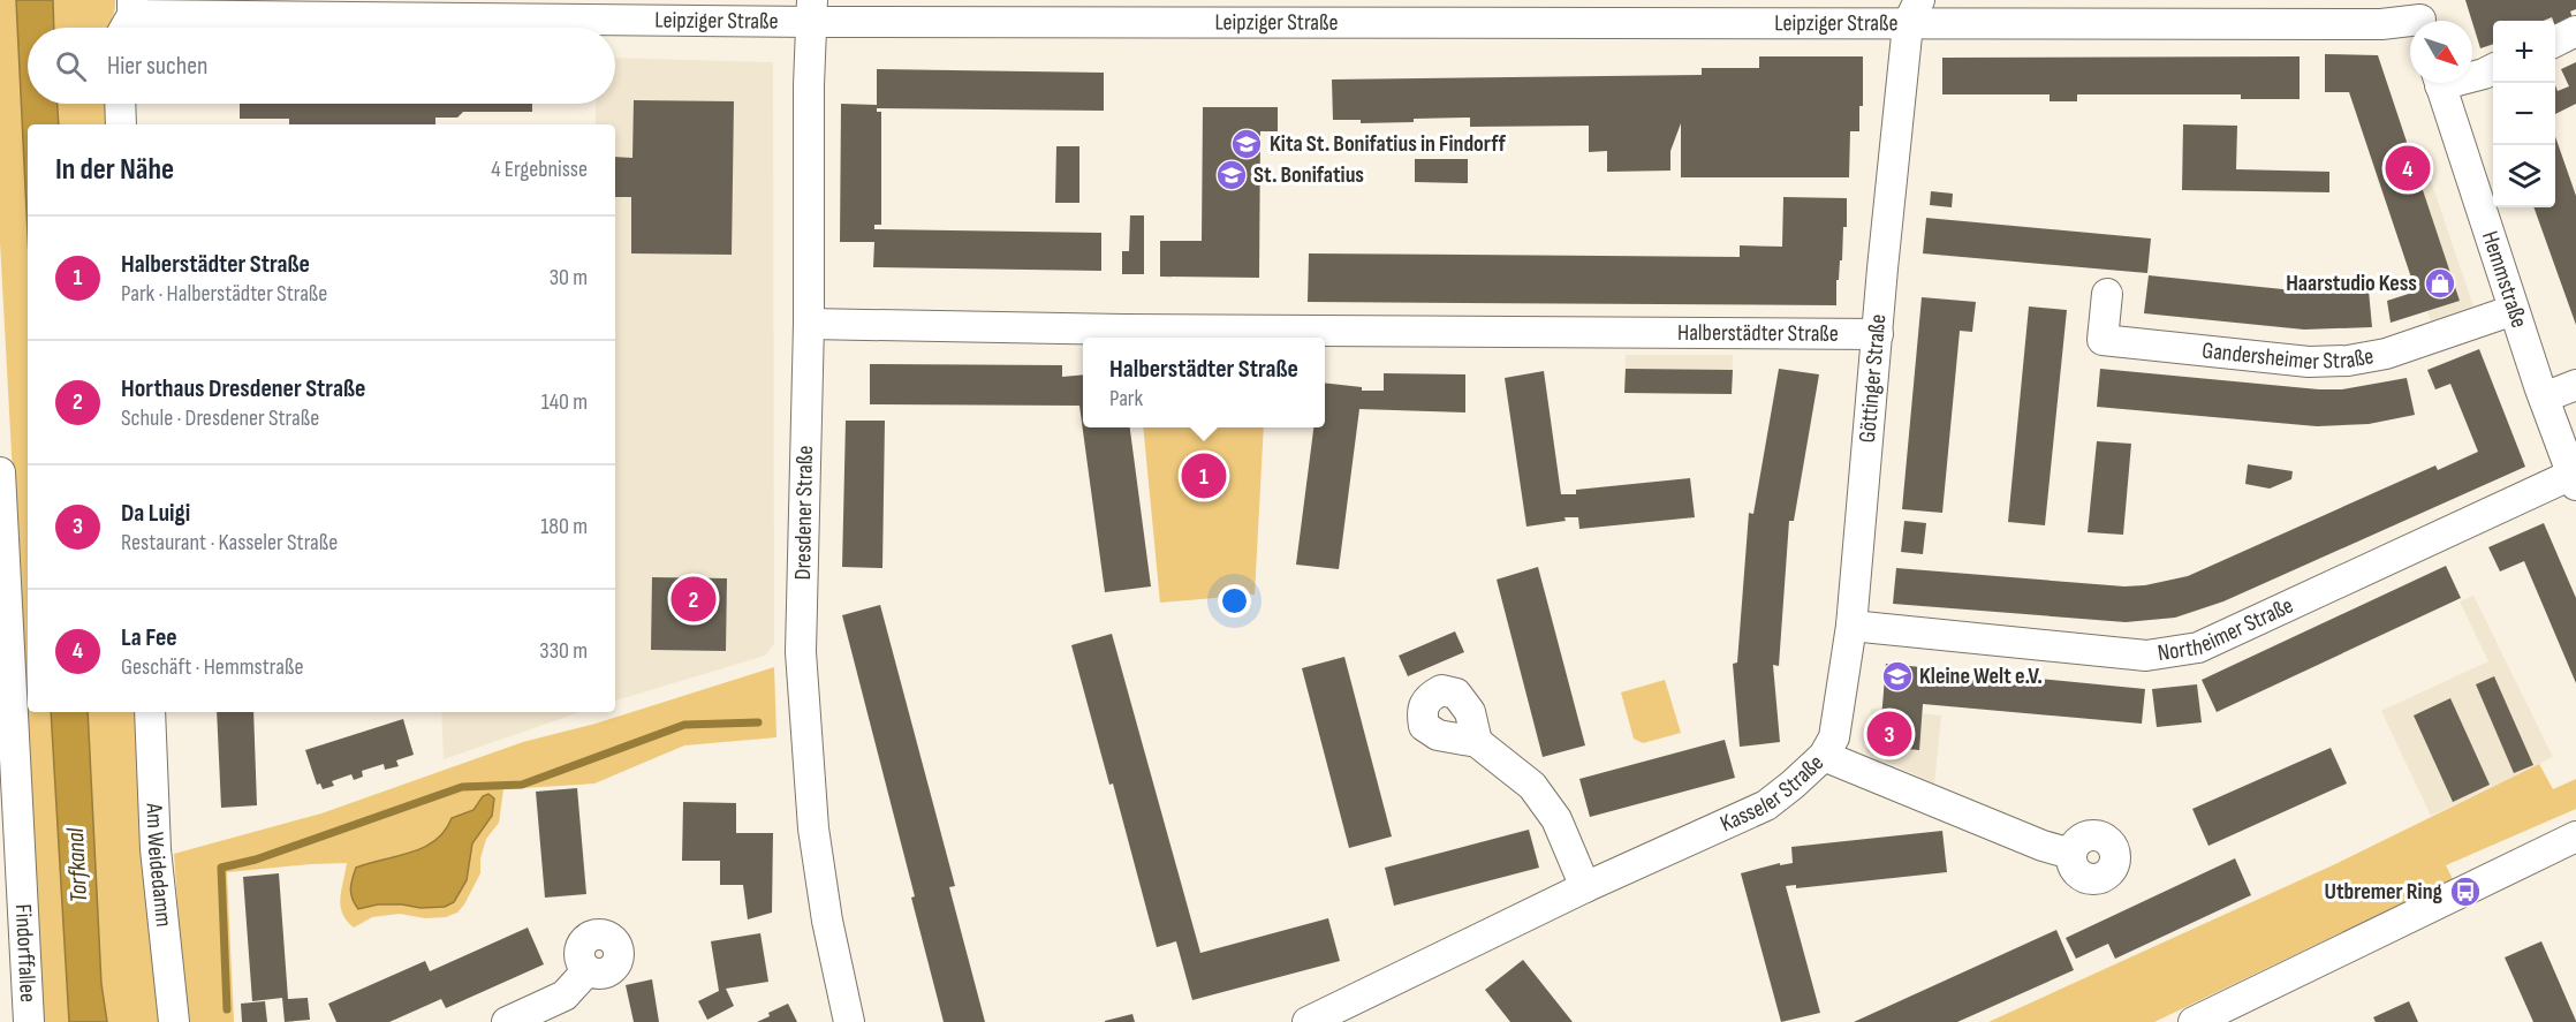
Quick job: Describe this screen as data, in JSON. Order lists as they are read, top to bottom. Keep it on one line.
{"streets":{"street":["Leipziger Straße","Hemmstraße","Halberstädter Straße","Gandersheimer Straße","Göttinger Straße","Dresdener Straße","Northeimer Straße","Kasseler Straße","Am Weidedamm","Findorffallee"]},"crossings":[["Leipziger Straße","Göttinger Straße"],["Leipziger Straße","Dresdener Straße"],["Hemmstraße","Gandersheimer Straße"],["Hemmstraße","Northeimer Straße"],["Halberstädter Straße","Göttinger Straße"],["Halberstädter Straße","Dresdener Straße"],["Göttinger Straße","Northeimer Straße"],["Göttinger Straße","Kasseler Straße"]],"water":["Torfkanal"],"places":{"school or university":["Kita St. Bonifatius in Findorff","St. Bonifatius","Kleine Welt e.V."],"shop":["Haarstudio Kess"],"bus stop":["Utbremer Ring"]},"north":"bottom right","page":{"map_buttons":["+","−"],"search":"Hier suchen","heading":["In der Nähe","4 Ergebnisse"],"pins":["4","1","2","3"],"list":[{"mark":"1","name":"Halberstädter Straße","note":"Park · Halberstädter Straße","value":"30 m"},{"mark":"2","name":"Horthaus Dresdener Straße","note":"Schule · Dresdener Straße","value":"140 m"},{"mark":"3","name":"Da Luigi","note":"Restaurant · Kasseler Straße","value":"180 m"},{"mark":"4","name":"La Fee","note":"Geschäft · Hemmstraße","value":"330 m"}],"popup":["Halberstädter Straße","Park"]}}
